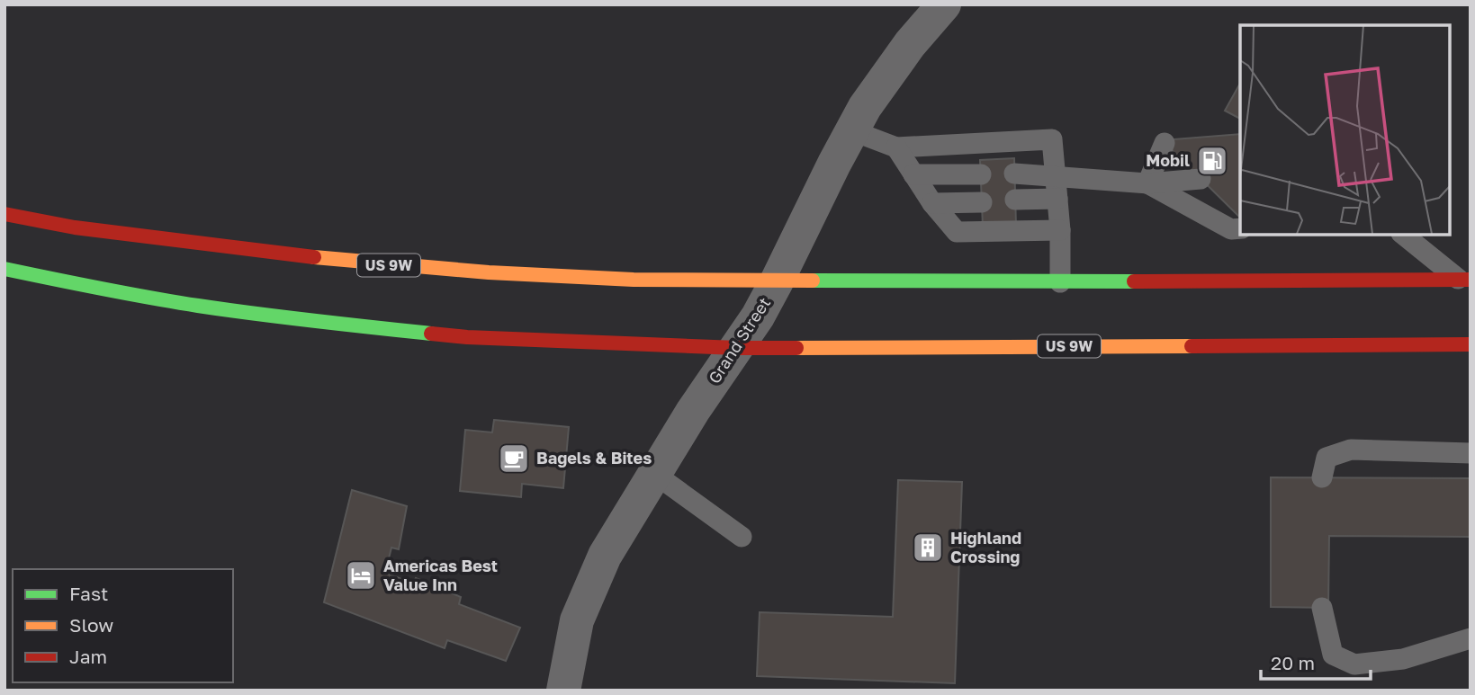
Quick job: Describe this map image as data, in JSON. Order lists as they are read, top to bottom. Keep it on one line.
{"streets":{"highway":["US 9W"],"street":["Grand Street"]},"crossings":[["US 9W","Grand Street"]],"places":{"fuel station":["Mobil"],"cafe":["Bagels & Bites"],"building":["Highland Crossing"],"hotel":["Americas Best Value Inn"]},"legend":["Fast","Slow","Jam"],"scale_bar":"20 m"}
